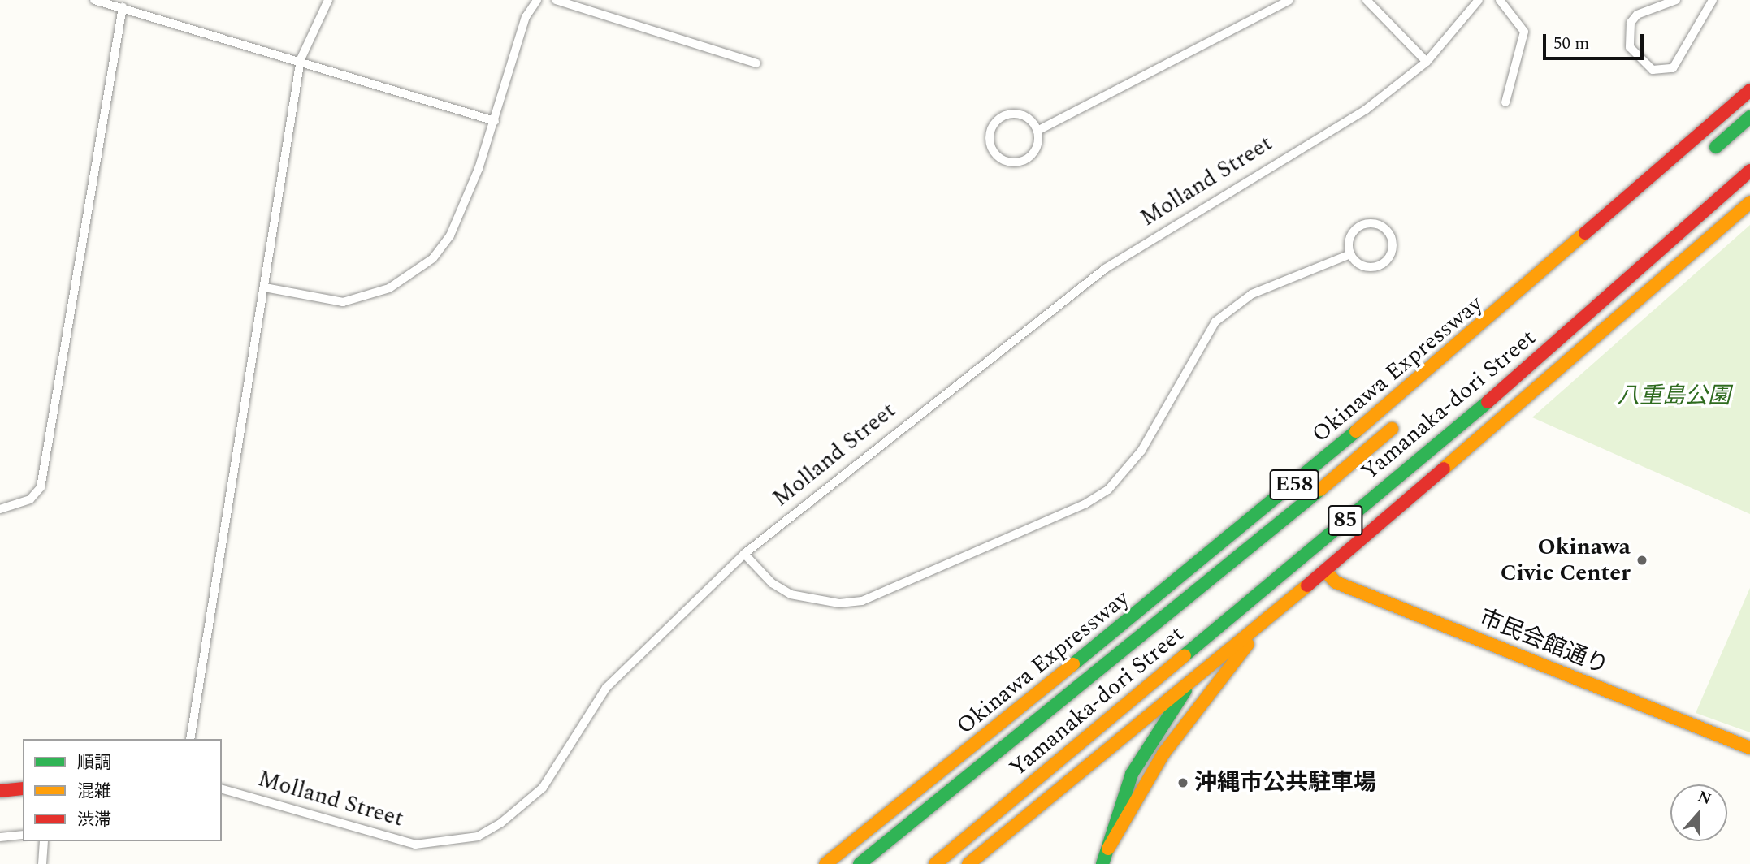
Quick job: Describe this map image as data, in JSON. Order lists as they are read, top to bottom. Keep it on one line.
{"streets":{"main road":["Okinawa Expressway","Yamanaka-dori Street","E58","85","市民会館通り"],"lane":["Molland Street"]},"crossings":[["Yamanaka-dori Street","市民会館通り"]],"parks":["八重島公園"],"places":["Okinawa Civic Center","沖縄市公共駐車場"],"legend":["順調","混雑","渋滞"],"scale_bar":"50 m","north":"top"}
